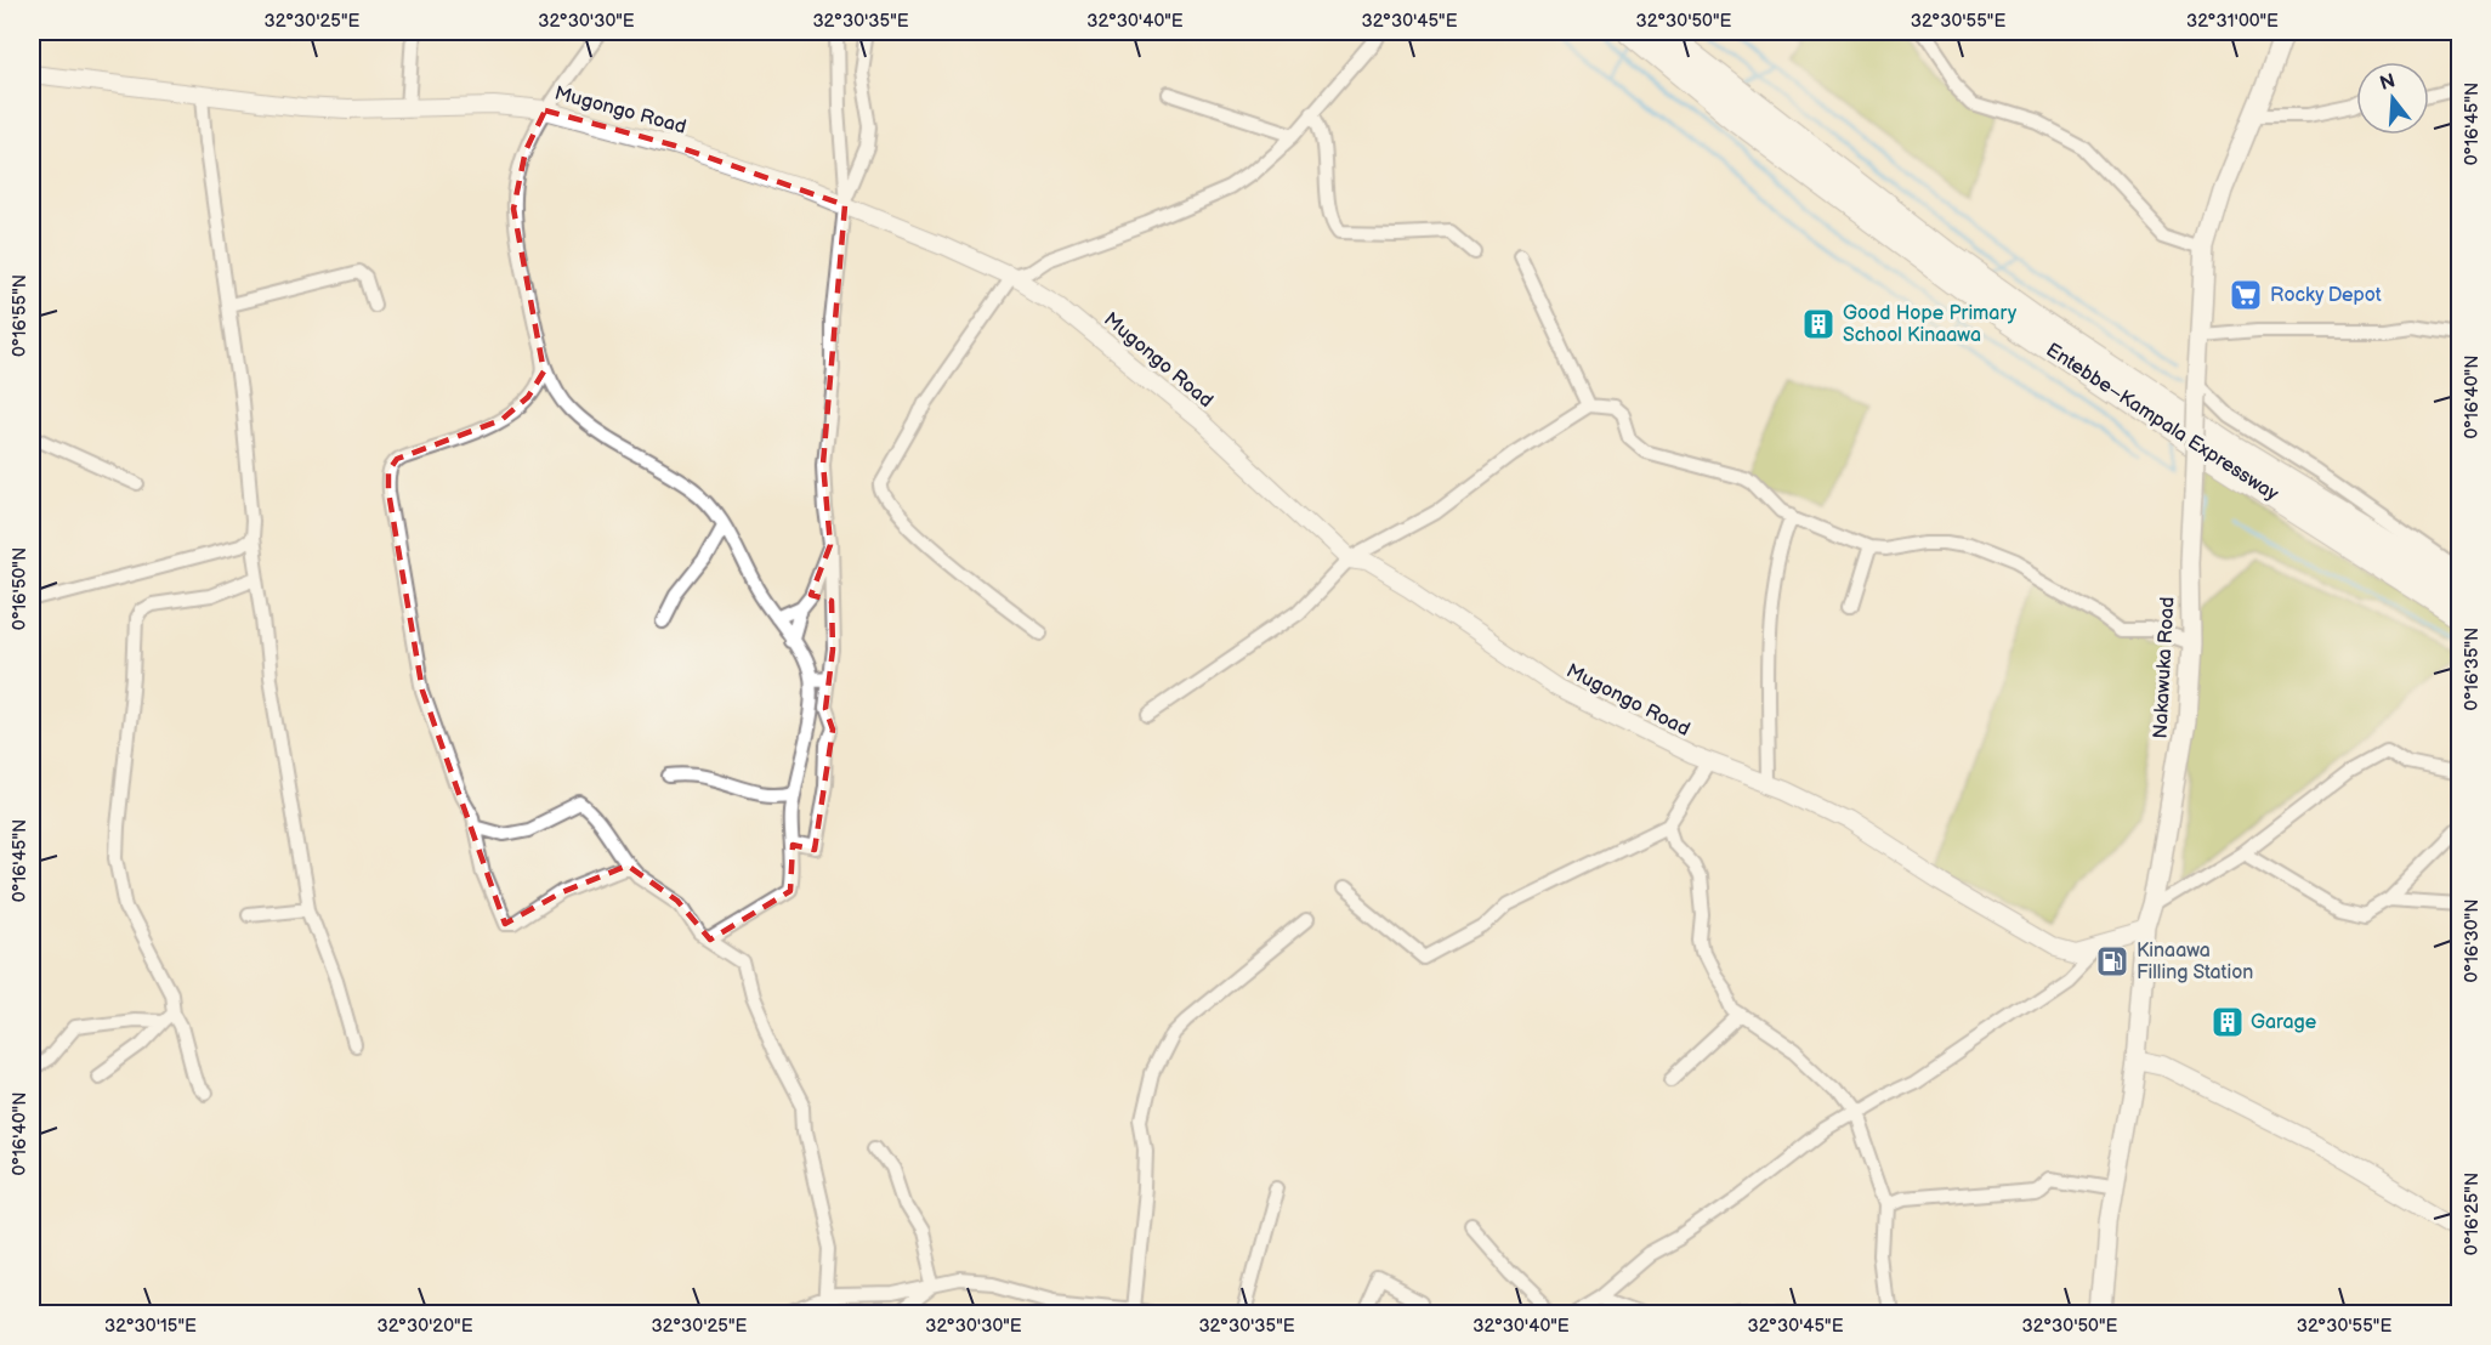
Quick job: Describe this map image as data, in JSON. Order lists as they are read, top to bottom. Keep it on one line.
{"streets":{"highway":["Entebbe–Kampala Expressway"],"main road":["Nakawuka Road"],"street":["Mugongo Road"]},"crossings":[["Mugongo Road","Nakawuka Road"]],"places":{"supermarket":["Rocky Depot"],"building":["Good Hope Primary School Kinaawa","Garage"],"fuel station":["Kinaawa Filling Station"]},"north":"top","coordinates":["32°30'25\"E","32°30'30\"E","32°30'35\"E","32°30'40\"E","32°30'45\"E","32°30'50\"E","32°30'55\"E","32°31'00\"E","0°16'45\"N","0°16'55\"N","0°16'40\"N","0°16'50\"N","0°16'35\"N","0°16'30\"N","0°16'25\"N","32°30'15\"E","32°30'20\"E"]}
